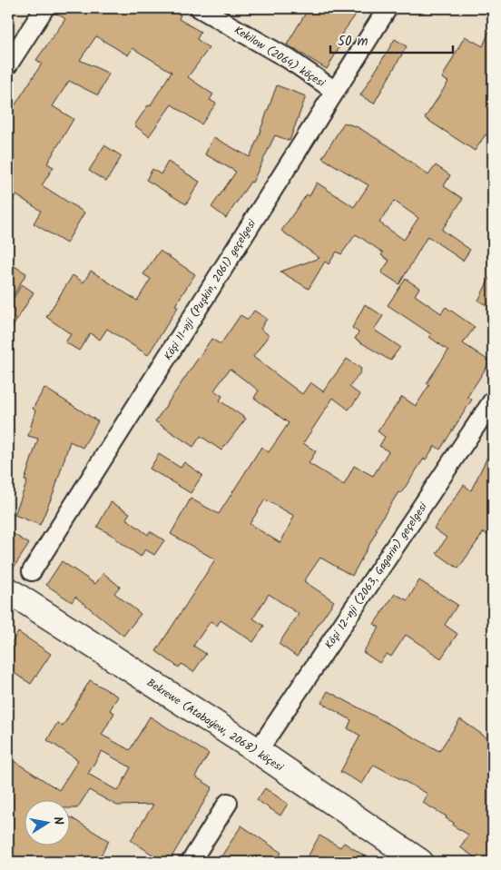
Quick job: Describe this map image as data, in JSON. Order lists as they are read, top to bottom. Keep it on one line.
{"streets":{"main road":["Bekrewe (Atabaýew, 2068) köçesi"],"street":["Kekilow (2064) köçesi","Köşi 11-nji (Puşkin, 2061) geçelgesi","Köşi 12-nji (2063, Gagarin) geçelgesi"]},"crossings":[["Kekilow (2064) köçesi","Köşi 11-nji (Puşkin, 2061) geçelgesi"],["Köşi 12-nji (2063, Gagarin) geçelgesi","Bekrewe (Atabaýew, 2068) köçesi"]],"scale_bar":"50 m","north":"right"}
